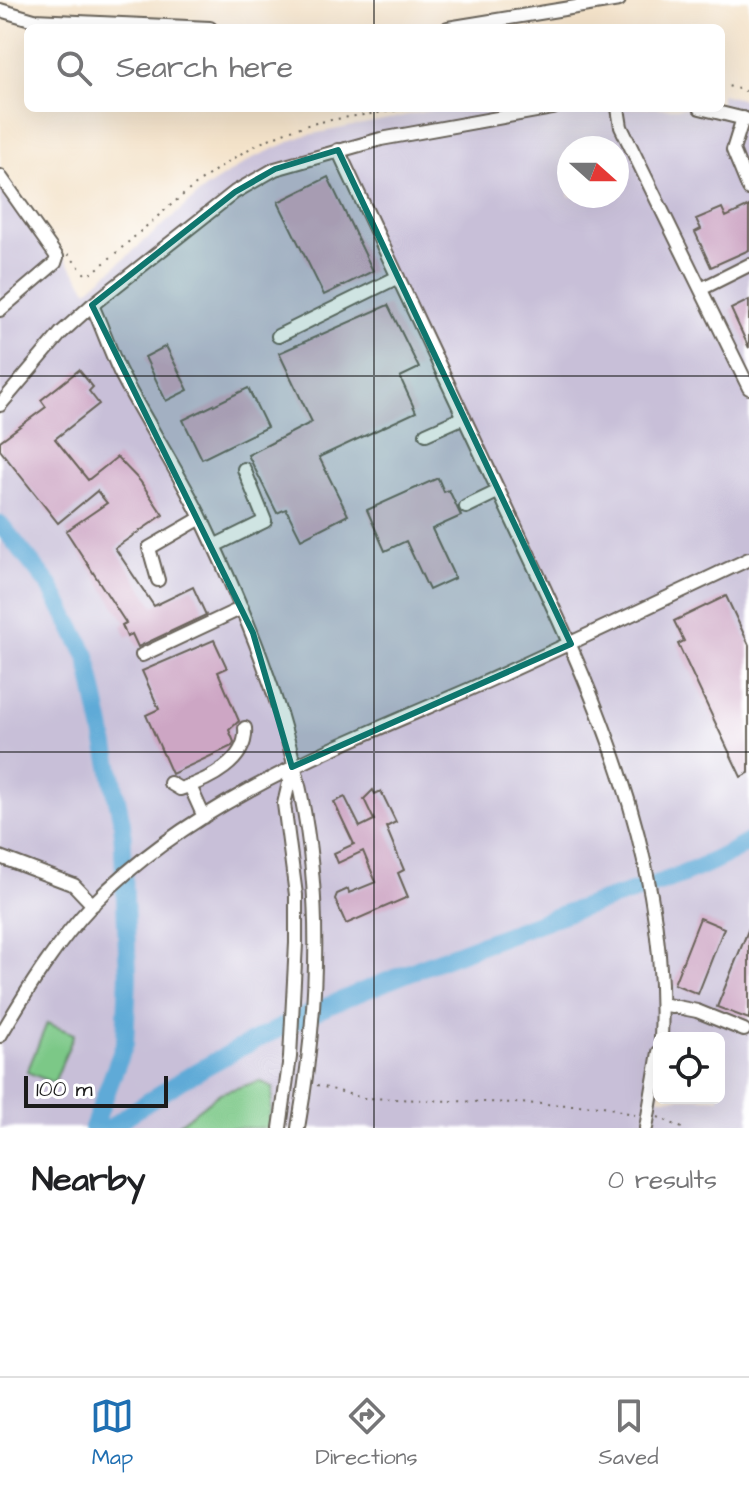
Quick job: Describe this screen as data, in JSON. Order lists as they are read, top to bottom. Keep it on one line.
{"scale_bar":"100 m","north":"right","page":{"search":"Search here","scale":"100 m","heading":["Nearby","0 results"],"nav":["Map","Directions","Saved"]}}
